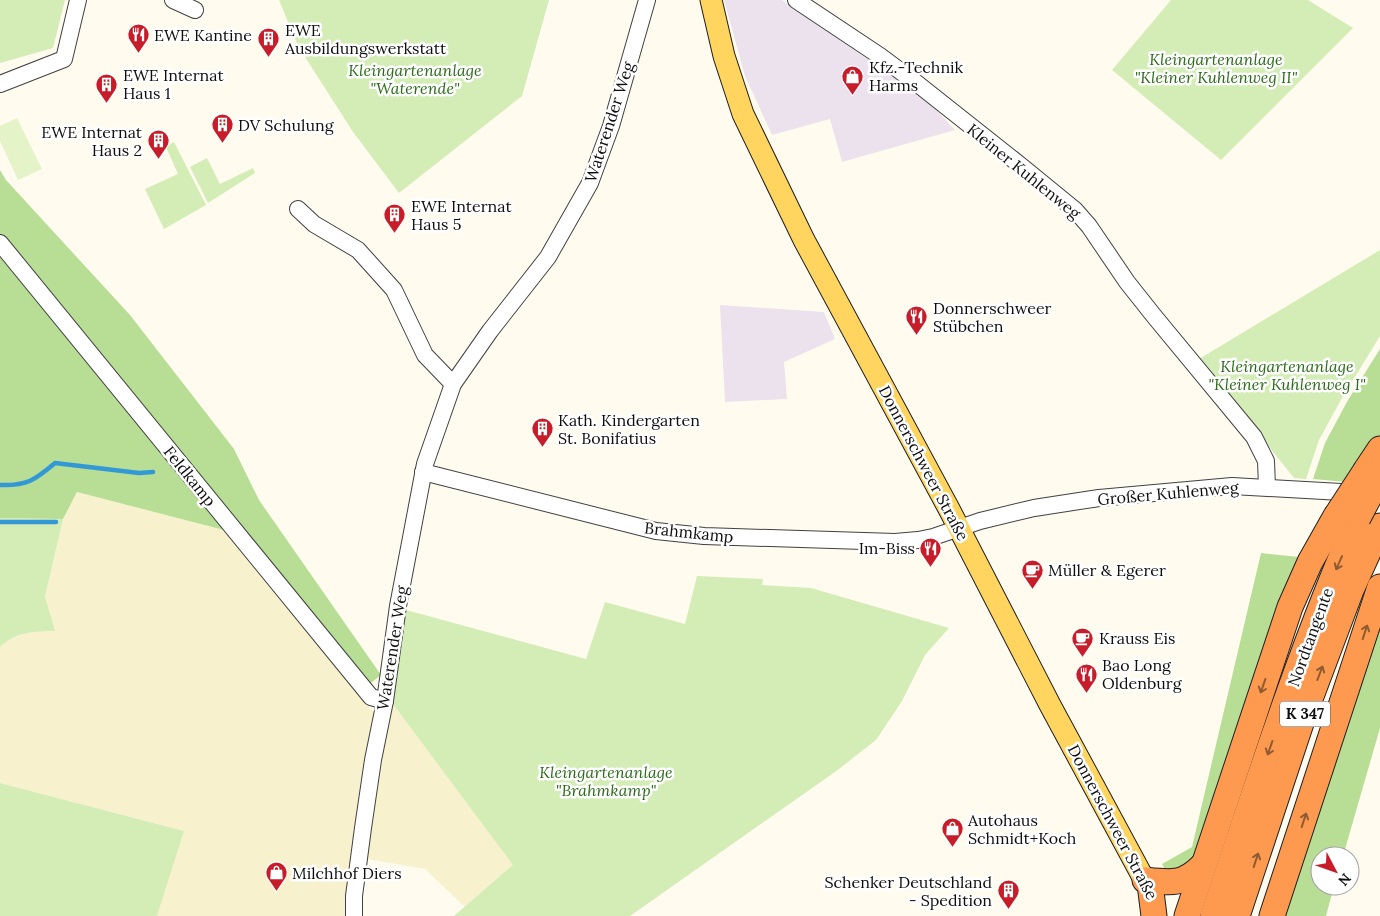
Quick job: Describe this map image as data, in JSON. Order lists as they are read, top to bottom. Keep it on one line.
{"streets":{"highway":["Nordtangente","K 347"],"main road":["Donnerschweer Straße"],"street":["Waterender Weg","Kleiner Kuhlenweg","Feldkamp","Großer Kuhlenweg","Brahmkamp"]},"crossings":[["Waterender Weg","Feldkamp"],["Waterender Weg","Brahmkamp"],["Kleiner Kuhlenweg","Großer Kuhlenweg"],["Donnerschweer Straße","Großer Kuhlenweg"],["Donnerschweer Straße","Brahmkamp"],["Großer Kuhlenweg","Brahmkamp"],["Nordtangente","K 347"]],"parks":["Kleingartenanlage \"Kleiner Kuhlenweg II\"","Kleingartenanlage \"Waterende\"","Kleingartenanlage \"Kleiner Kuhlenweg I\"","Kleingartenanlage \"Brahmkamp\""],"places":{"restaurant":["EWE Kantine","Donnerschweer Stübchen","Im-Biss","Bao Long Oldenburg"],"building":["EWE Ausbildungswerkstatt","EWE Internat Haus 1","DV Schulung","EWE Internat Haus 2","EWE Internat Haus 5","Kath. Kindergarten St. Bonifatius","Schenker Deutschland - Spedition"],"shop":["Kfz.-Technik Harms","Autohaus Schmidt+Koch","Milchhof Diers"],"cafe":["Müller & Egerer","Krauss Eis"]},"north":"bottom right"}
